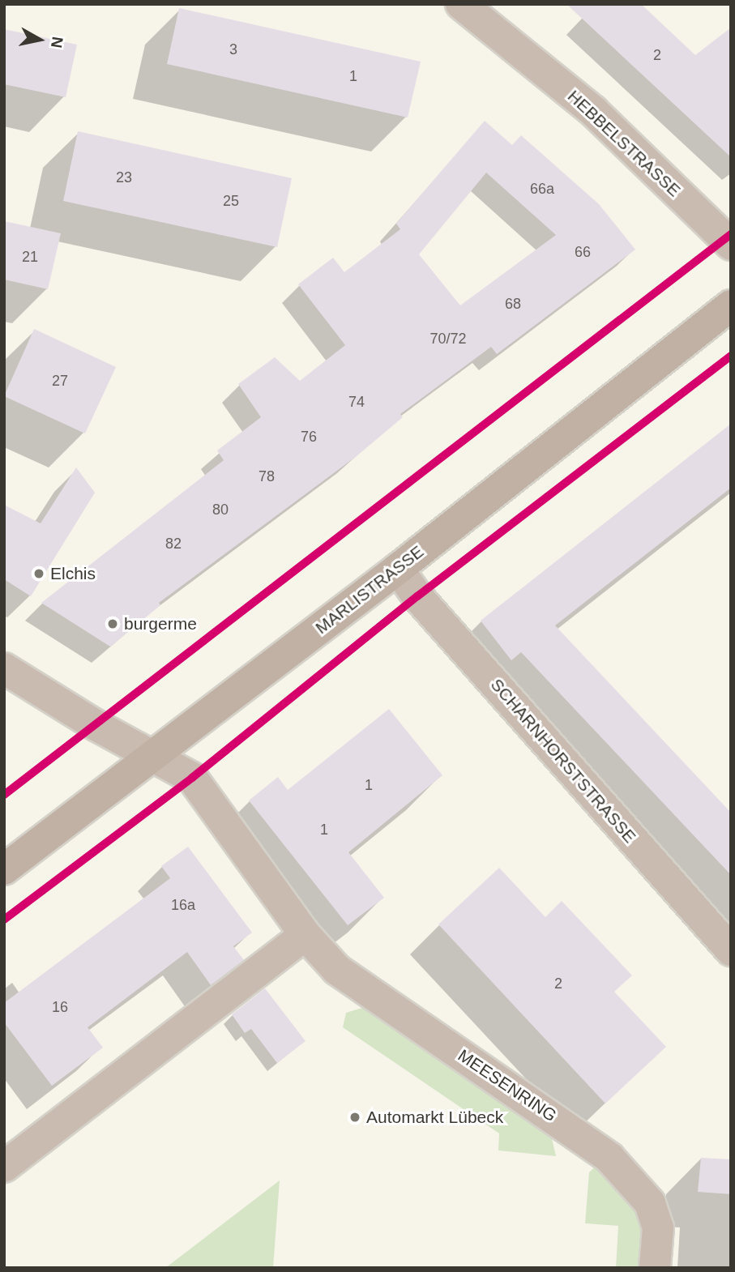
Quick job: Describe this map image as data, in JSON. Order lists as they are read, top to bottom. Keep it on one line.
{"streets":{"main road":["MARLISTRASSE"],"street":["HEBBELSTRASSE","SCHARNHORSTSTRASSE","MEESENRING"]},"crossings":[["MARLISTRASSE","SCHARNHORSTSTRASSE"],["MARLISTRASSE","MEESENRING"]],"places":["Elchis","burgerme","Automarkt Lübeck"],"house_numbers":["3","2","1","23","66a","25","66","21","68","70/72","27","74","76","78","80","82","1","1","16a","2","16"],"north":"right"}
